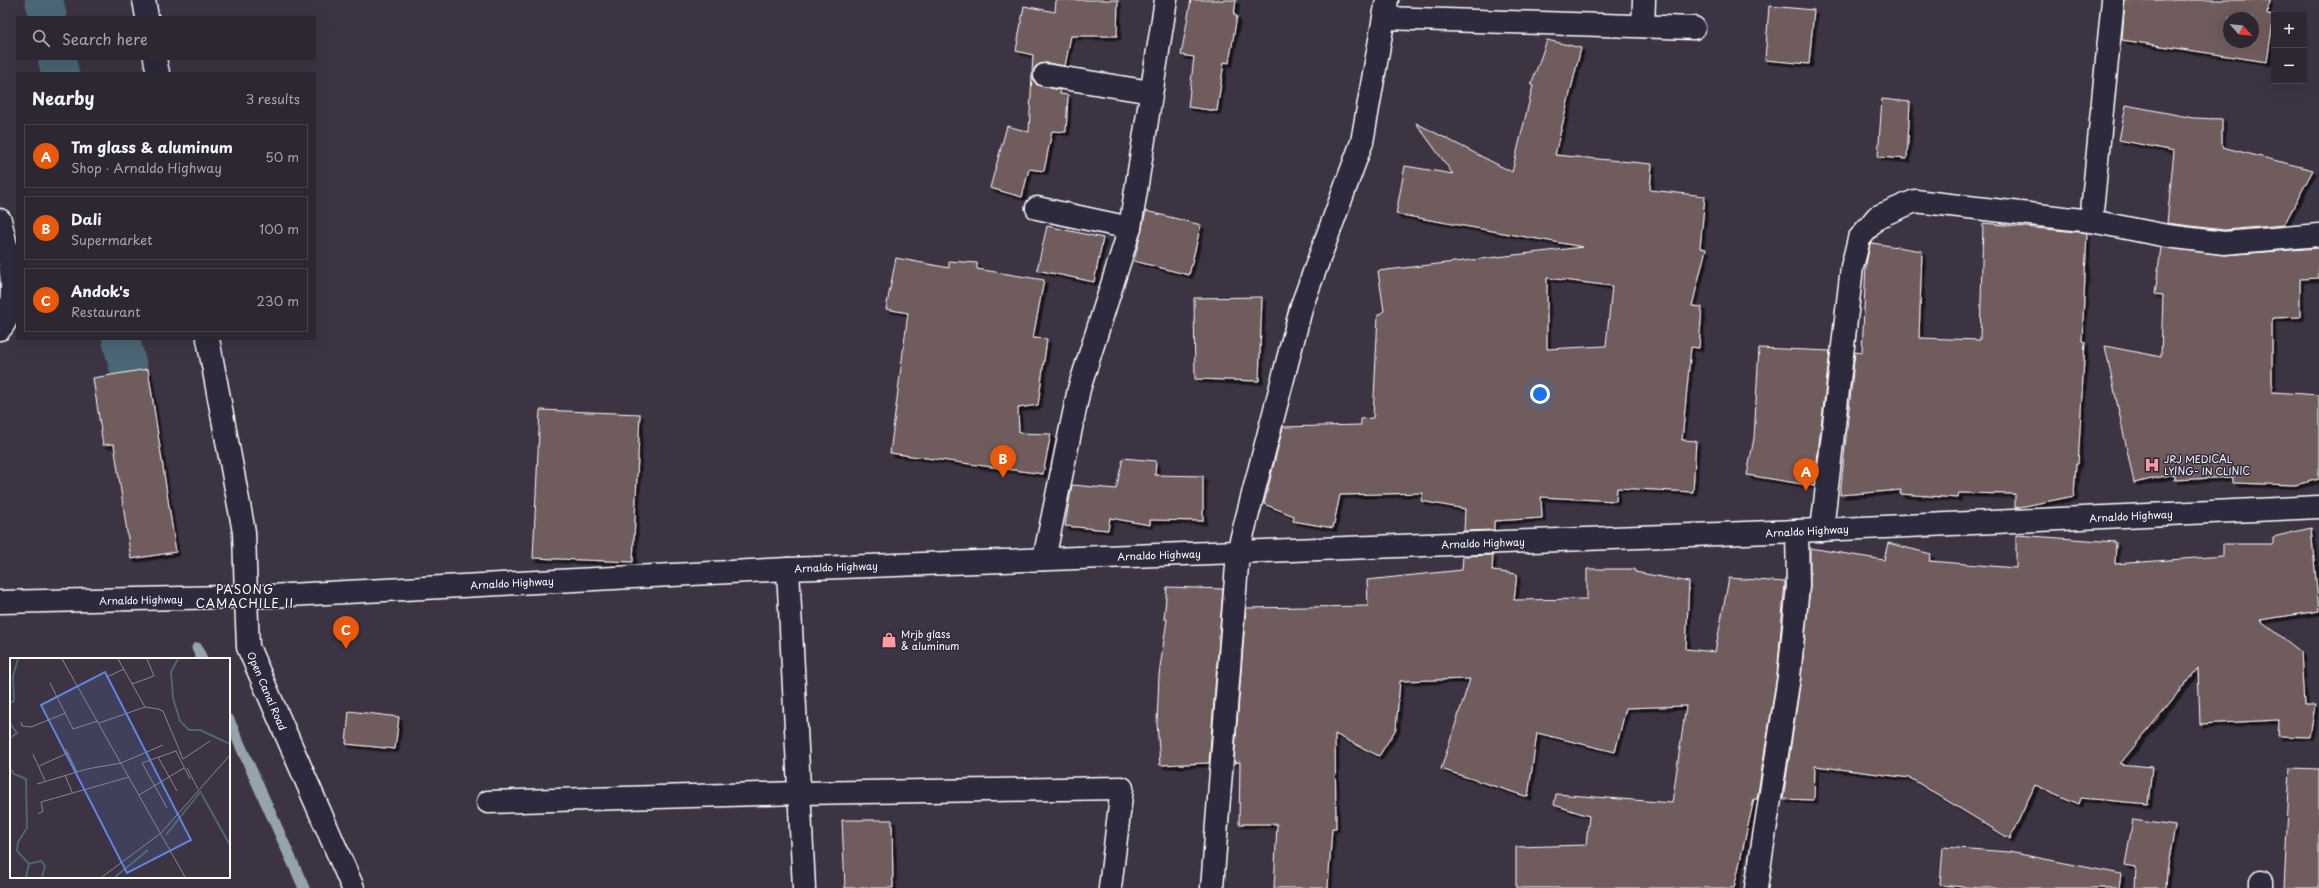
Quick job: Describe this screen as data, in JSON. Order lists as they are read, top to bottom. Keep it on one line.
{"streets":{"street":["Arnaldo Highway","Open Canal Road"]},"crossings":[["Arnaldo Highway","Open Canal Road"]],"districts":["PASONG CAMACHILE II"],"places":{"hospital":["JRJ MEDICAL LYING- IN CLINIC"],"shop":["Mrjb glass & aluminum"]},"north":"bottom right","page":{"map_buttons":["+","−"],"search":"Search here","heading":["Nearby","3 results"],"list":[{"mark":"A","name":"Tm glass & aluminum","note":"Shop · Arnaldo Highway","value":"50 m"},{"mark":"B","name":"Dali","note":"Supermarket","value":"100 m"},{"mark":"C","name":"Andok's","note":"Restaurant","value":"230 m"}],"pins":["B","A","C"]}}
